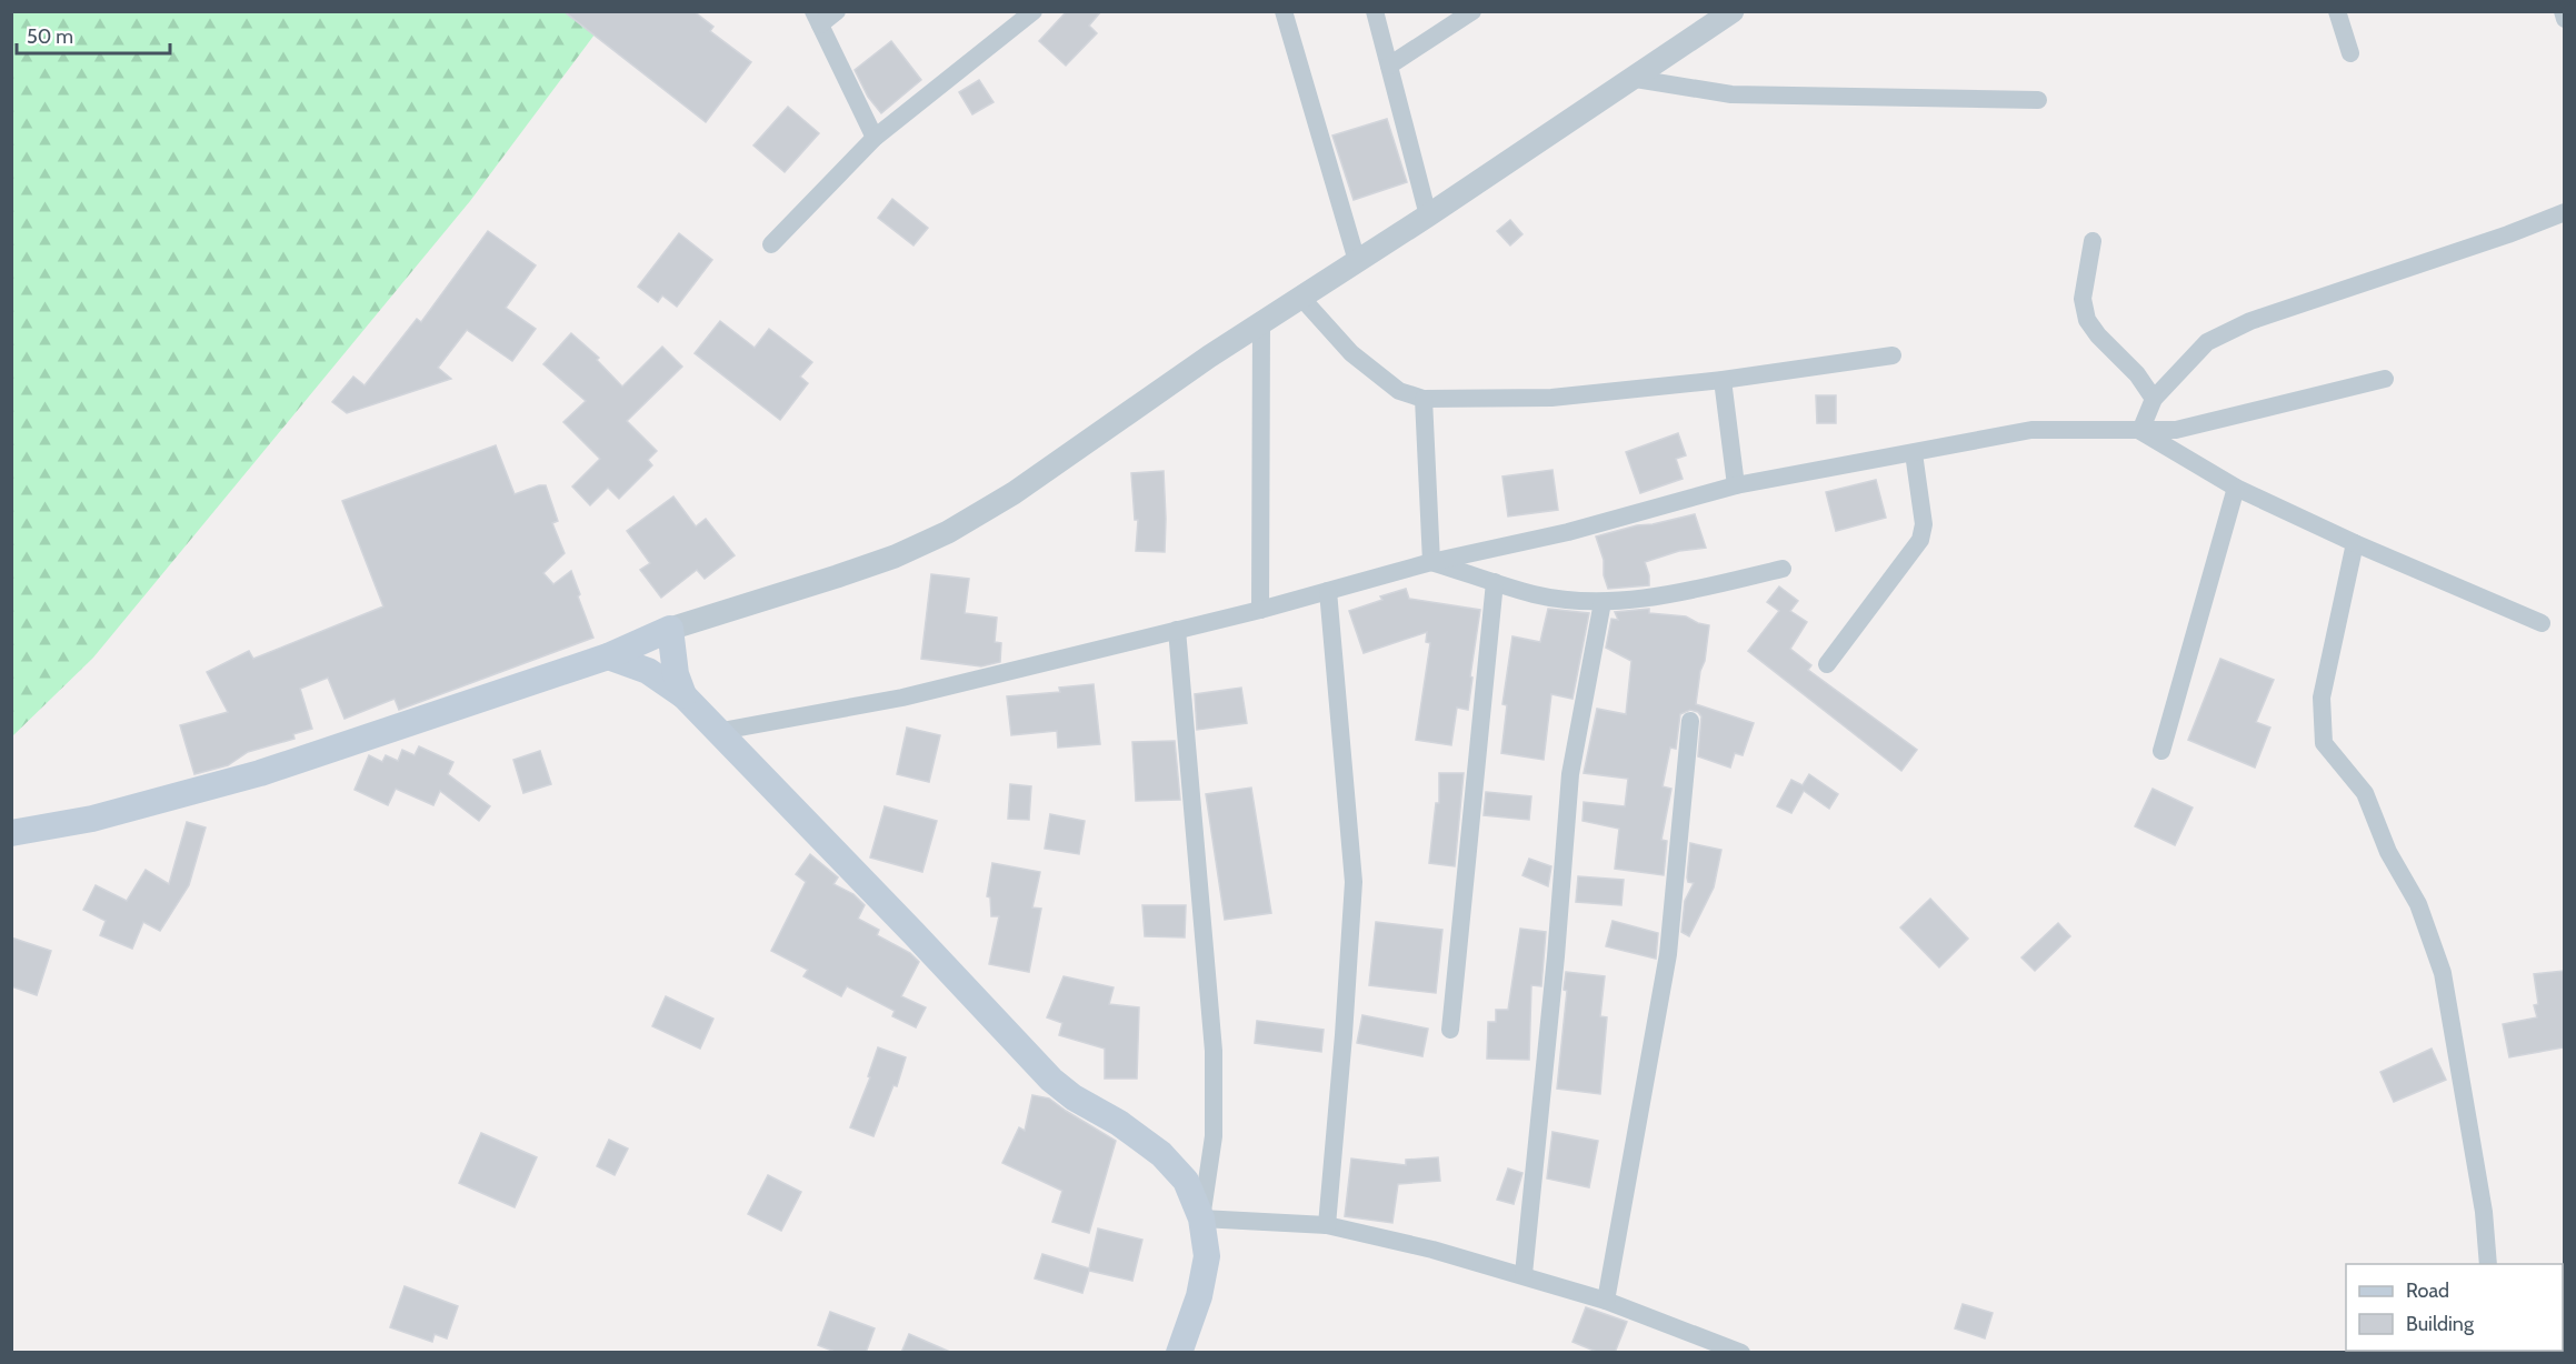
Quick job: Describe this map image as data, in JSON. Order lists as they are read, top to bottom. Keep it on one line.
{"legend":["Road","Building"],"scale_bar":"50 m"}
